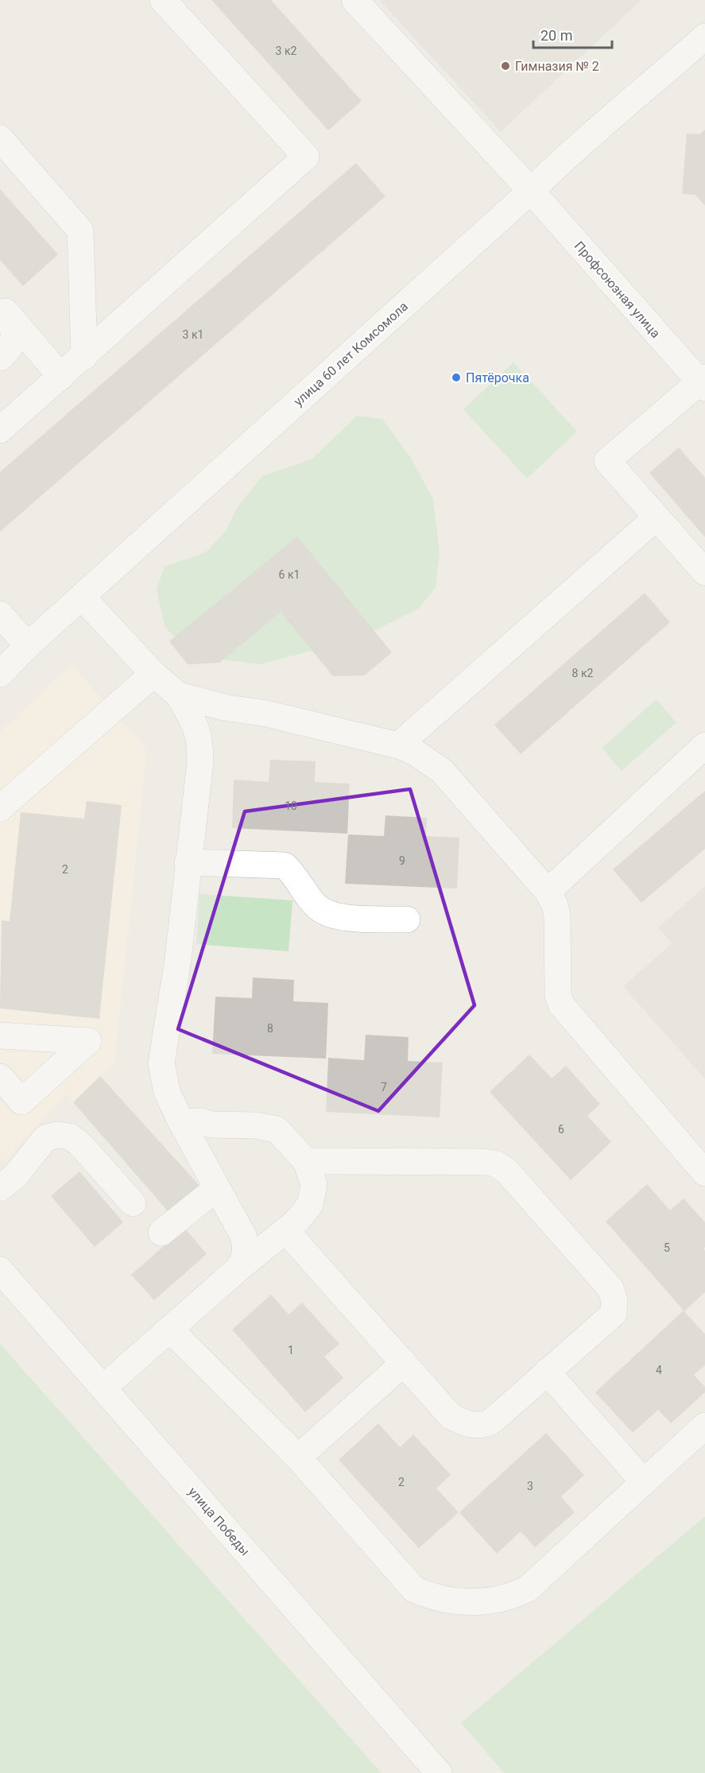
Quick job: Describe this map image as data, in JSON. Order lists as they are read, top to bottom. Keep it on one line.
{"streets":{"street":["Профсоюзная улица","улица 60 лет Комсомола","улица Победы"]},"crossings":[["Профсоюзная улица","улица 60 лет Комсомола"]],"places":["Гимназия № 2","Пятёрочка"],"house_numbers":["3 к2","3 к1","6 к1","8 к2","10","9","2","8","7","6","5","1","4","2","3"],"scale_bar":"20 m"}
